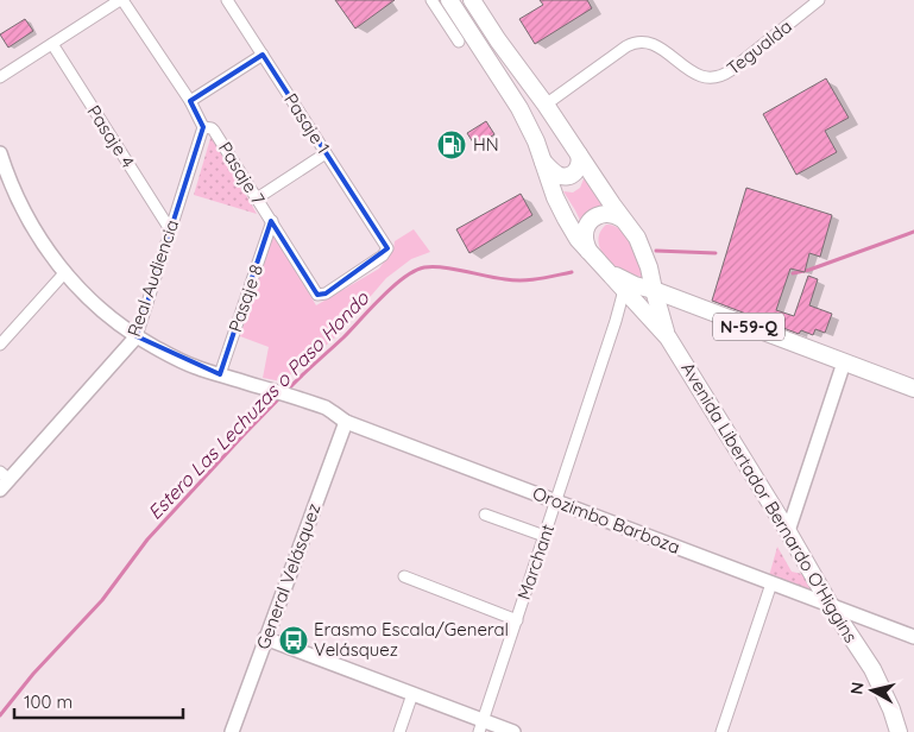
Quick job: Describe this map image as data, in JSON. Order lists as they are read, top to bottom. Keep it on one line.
{"streets":{"main road":["N-59-Q","Avenida Libertador Bernardo O'Higgins"],"street":["Tegualda","Pasaje 1","Pasaje 4","Pasaje 7","Real Audiencia","Pasaje 8","Orozimbo Barboza","Marchant","General Velásquez"]},"crossings":[["Tegualda","Avenida Libertador Bernardo O'Higgins"],["Pasaje 1","Pasaje 7"],["Pasaje 4","Real Audiencia"],["Pasaje 7","Real Audiencia"],["Pasaje 7","Pasaje 8"],["Real Audiencia","Orozimbo Barboza"],["Pasaje 8","Orozimbo Barboza"],["N-59-Q","Avenida Libertador Bernardo O'Higgins"],["Avenida Libertador Bernardo O'Higgins","Orozimbo Barboza"],["Avenida Libertador Bernardo O'Higgins","Marchant"],["Orozimbo Barboza","Marchant"],["Orozimbo Barboza","General Velásquez"]],"water":["Estero Las Lechuzas o Paso Hondo"],"places":{"fuel station":["HN"],"bus stop":["Erasmo Escala/General Velásquez"]},"scale_bar":"100 m","north":"left"}
